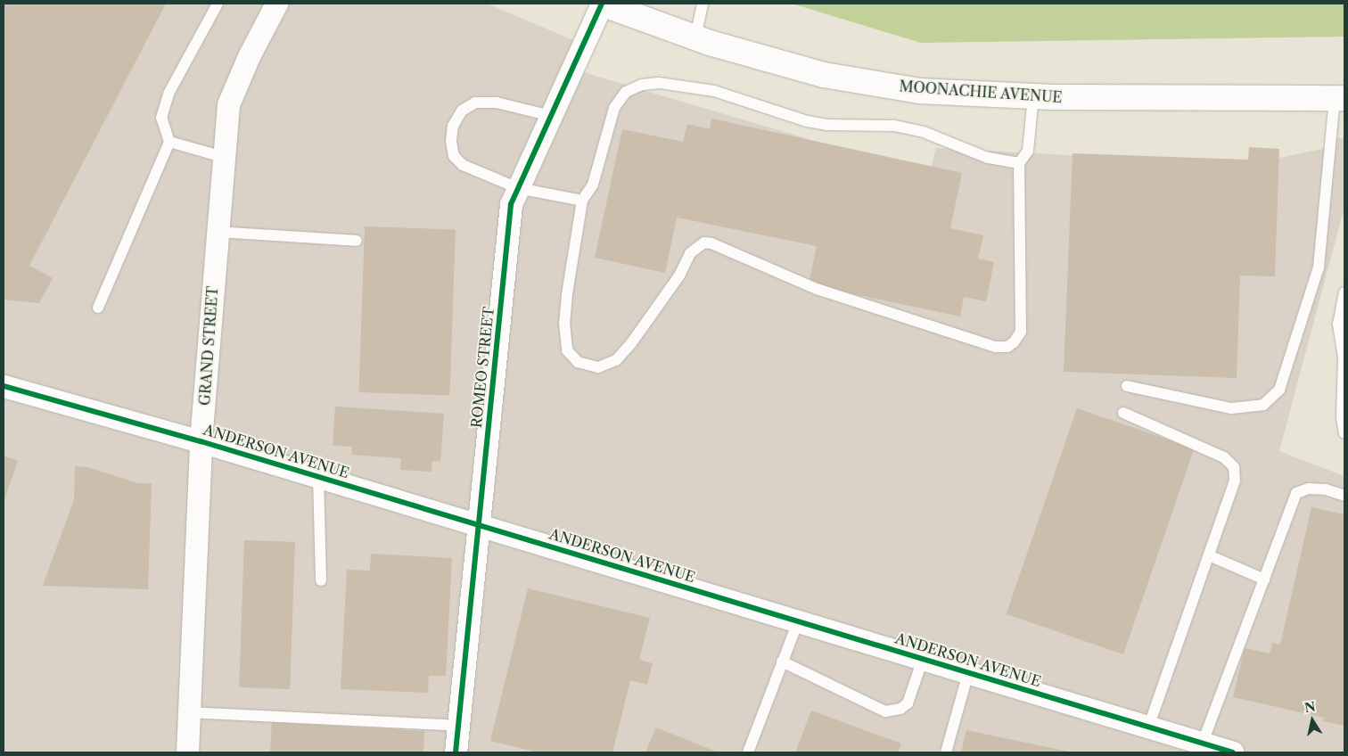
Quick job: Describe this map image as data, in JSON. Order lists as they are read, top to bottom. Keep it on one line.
{"streets":{"main road":["MOONACHIE AVENUE"],"street":["GRAND STREET","ROMEO STREET","ANDERSON AVENUE"]},"crossings":[["MOONACHIE AVENUE","ROMEO STREET"],["GRAND STREET","ANDERSON AVENUE"],["ROMEO STREET","ANDERSON AVENUE"]],"north":"top"}
